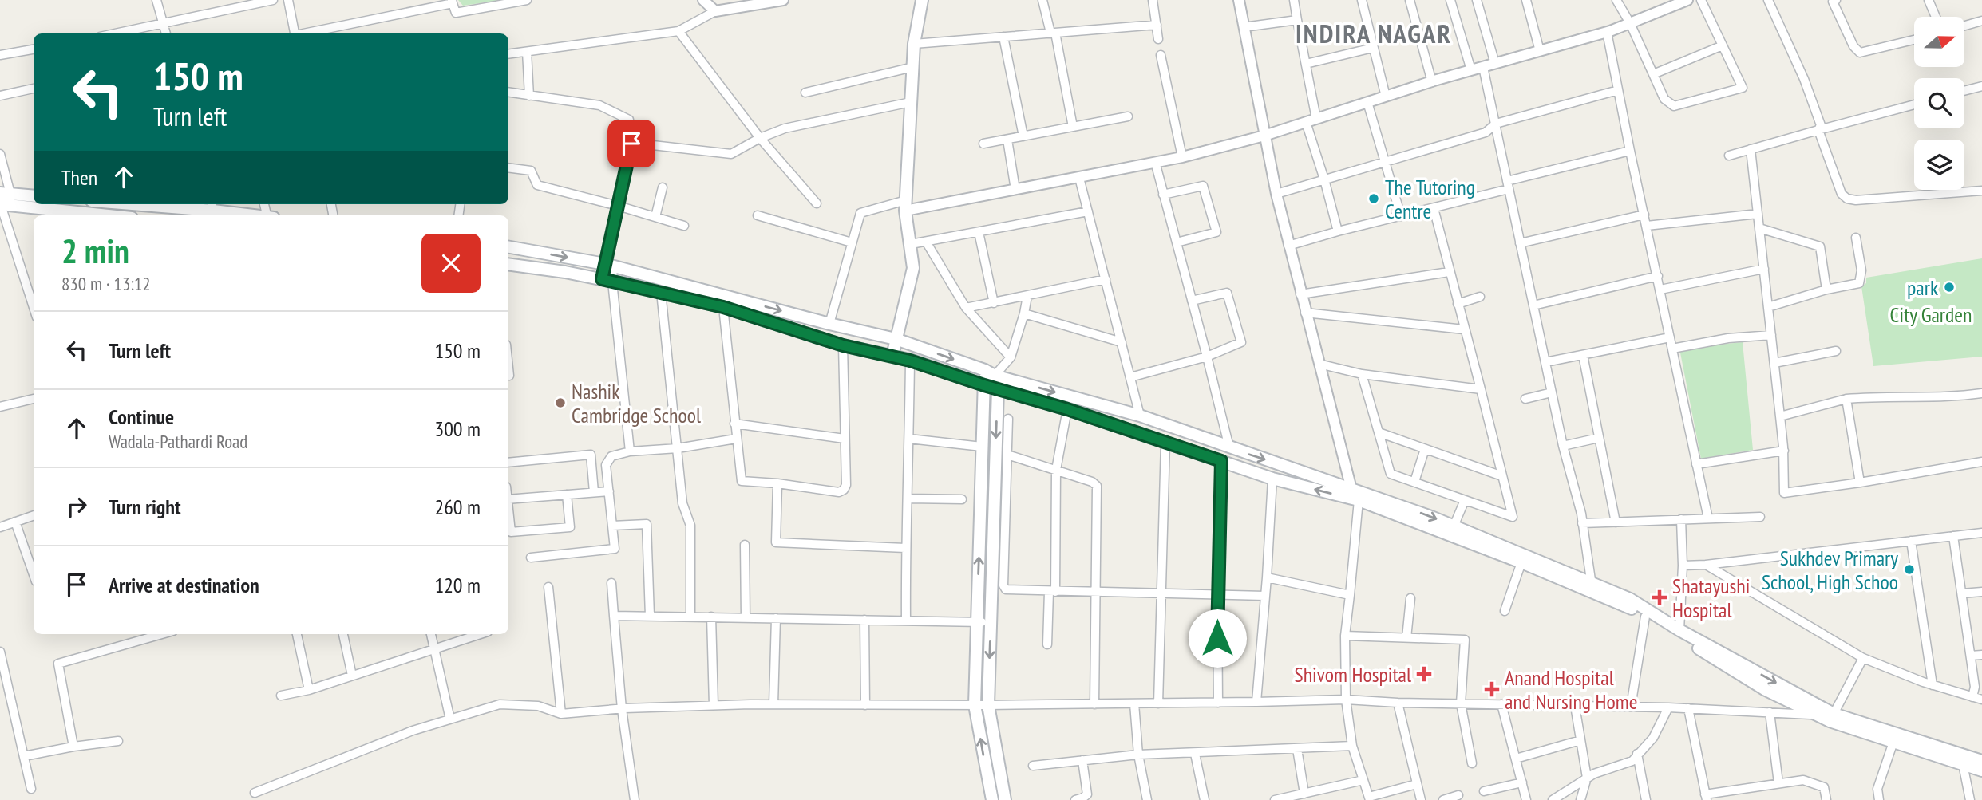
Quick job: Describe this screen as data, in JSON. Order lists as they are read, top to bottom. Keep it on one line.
{"districts":["INDIRA NAGAR"],"parks":["City Garden"],"places":{"other":["The Tutoring Centre","park","Nashik Cambridge School","Sukhdev Primary School, High Schoo"],"health":["Shatayushi Hospital","Shivom Hospital","Anand Hospital and Nursing Home"]},"north":"right","page":{"turn":["150 m","Turn left"],"then":"Then","heading":["2 min","830 m · 13:12"],"list":[{"name":"Turn left","value":"150 m"},{"name":"Continue","note":"Wadala-Pathardi Road","value":"300 m"},{"name":"Turn right","value":"260 m"},{"name":"Arrive at destination","value":"120 m"}]}}
